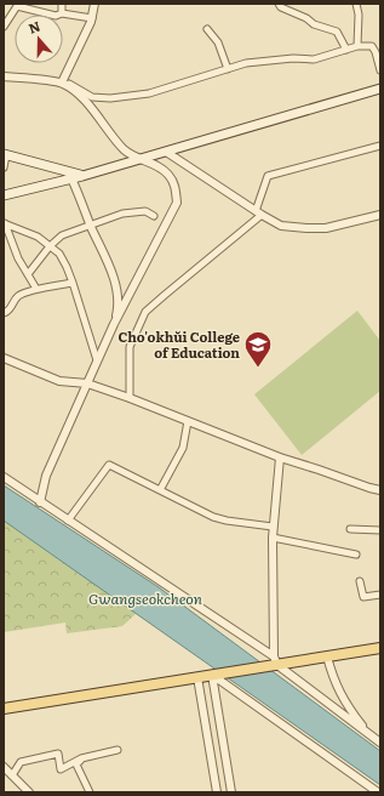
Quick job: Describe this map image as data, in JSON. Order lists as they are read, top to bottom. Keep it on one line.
{"water":["Gwangseokcheon"],"places":{"school or university":["Cho'okhŭi College of Education"]},"north":"top"}
